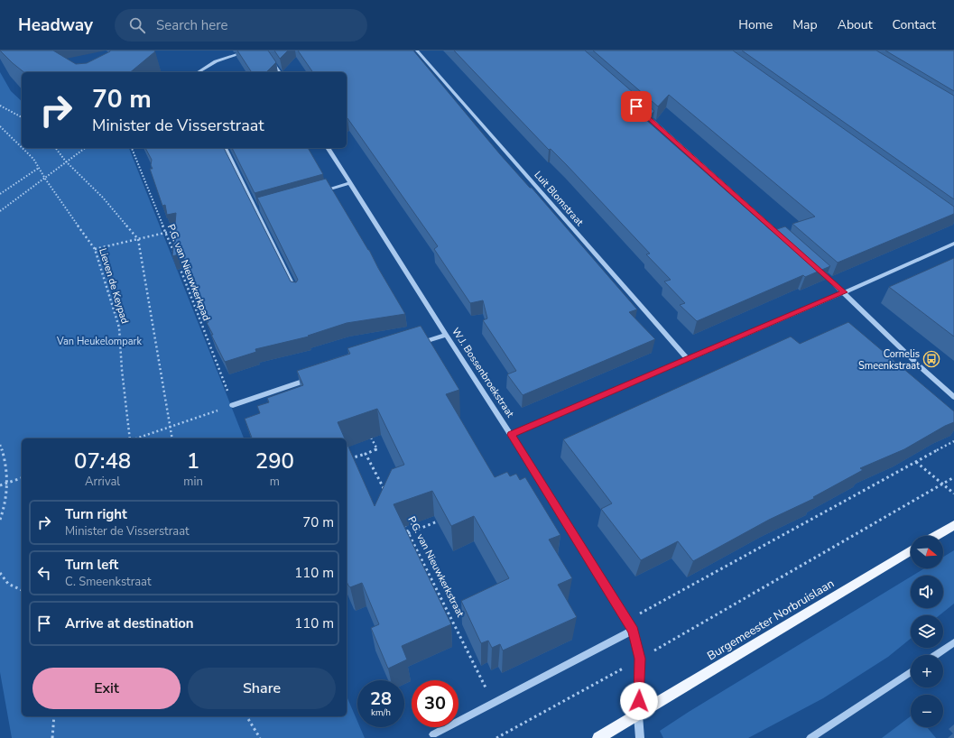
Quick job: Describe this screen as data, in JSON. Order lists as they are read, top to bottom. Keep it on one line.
{"streets":{"main road":["Burgemeester Norbruislaan"],"street":["Luit Blomstraat","W.J. Bossenbroekstraat"],"path":["P.G. van Nieuwkerkpad","Lieven de Keypad","P.G. van Nieuwkerkstraat"]},"crossings":[["W.J. Bossenbroekstraat","Burgemeester Norbruislaan"]],"parks":["Van Heukelompark"],"places":{"bus stop":["Cornelis Smeenkstraat"]},"north":"right","page":{"header":"Headway","search":"Search here","nav":["Home","Map","About","Contact"],"turn":["70 m","Minister de Visserstraat"],"eta":["07:48","Arrival","1","min","290","m"],"list":[{"name":"Turn right","note":"Minister de Visserstraat","value":"70 m"},{"name":"Turn left","note":"C. Smeenkstraat","value":"110 m"},{"name":"Arrive at destination","value":"110 m"}],"map_buttons":["+","−"],"buttons":["Exit","Share"],"speed":"28 km/h","limit":"30"}}
